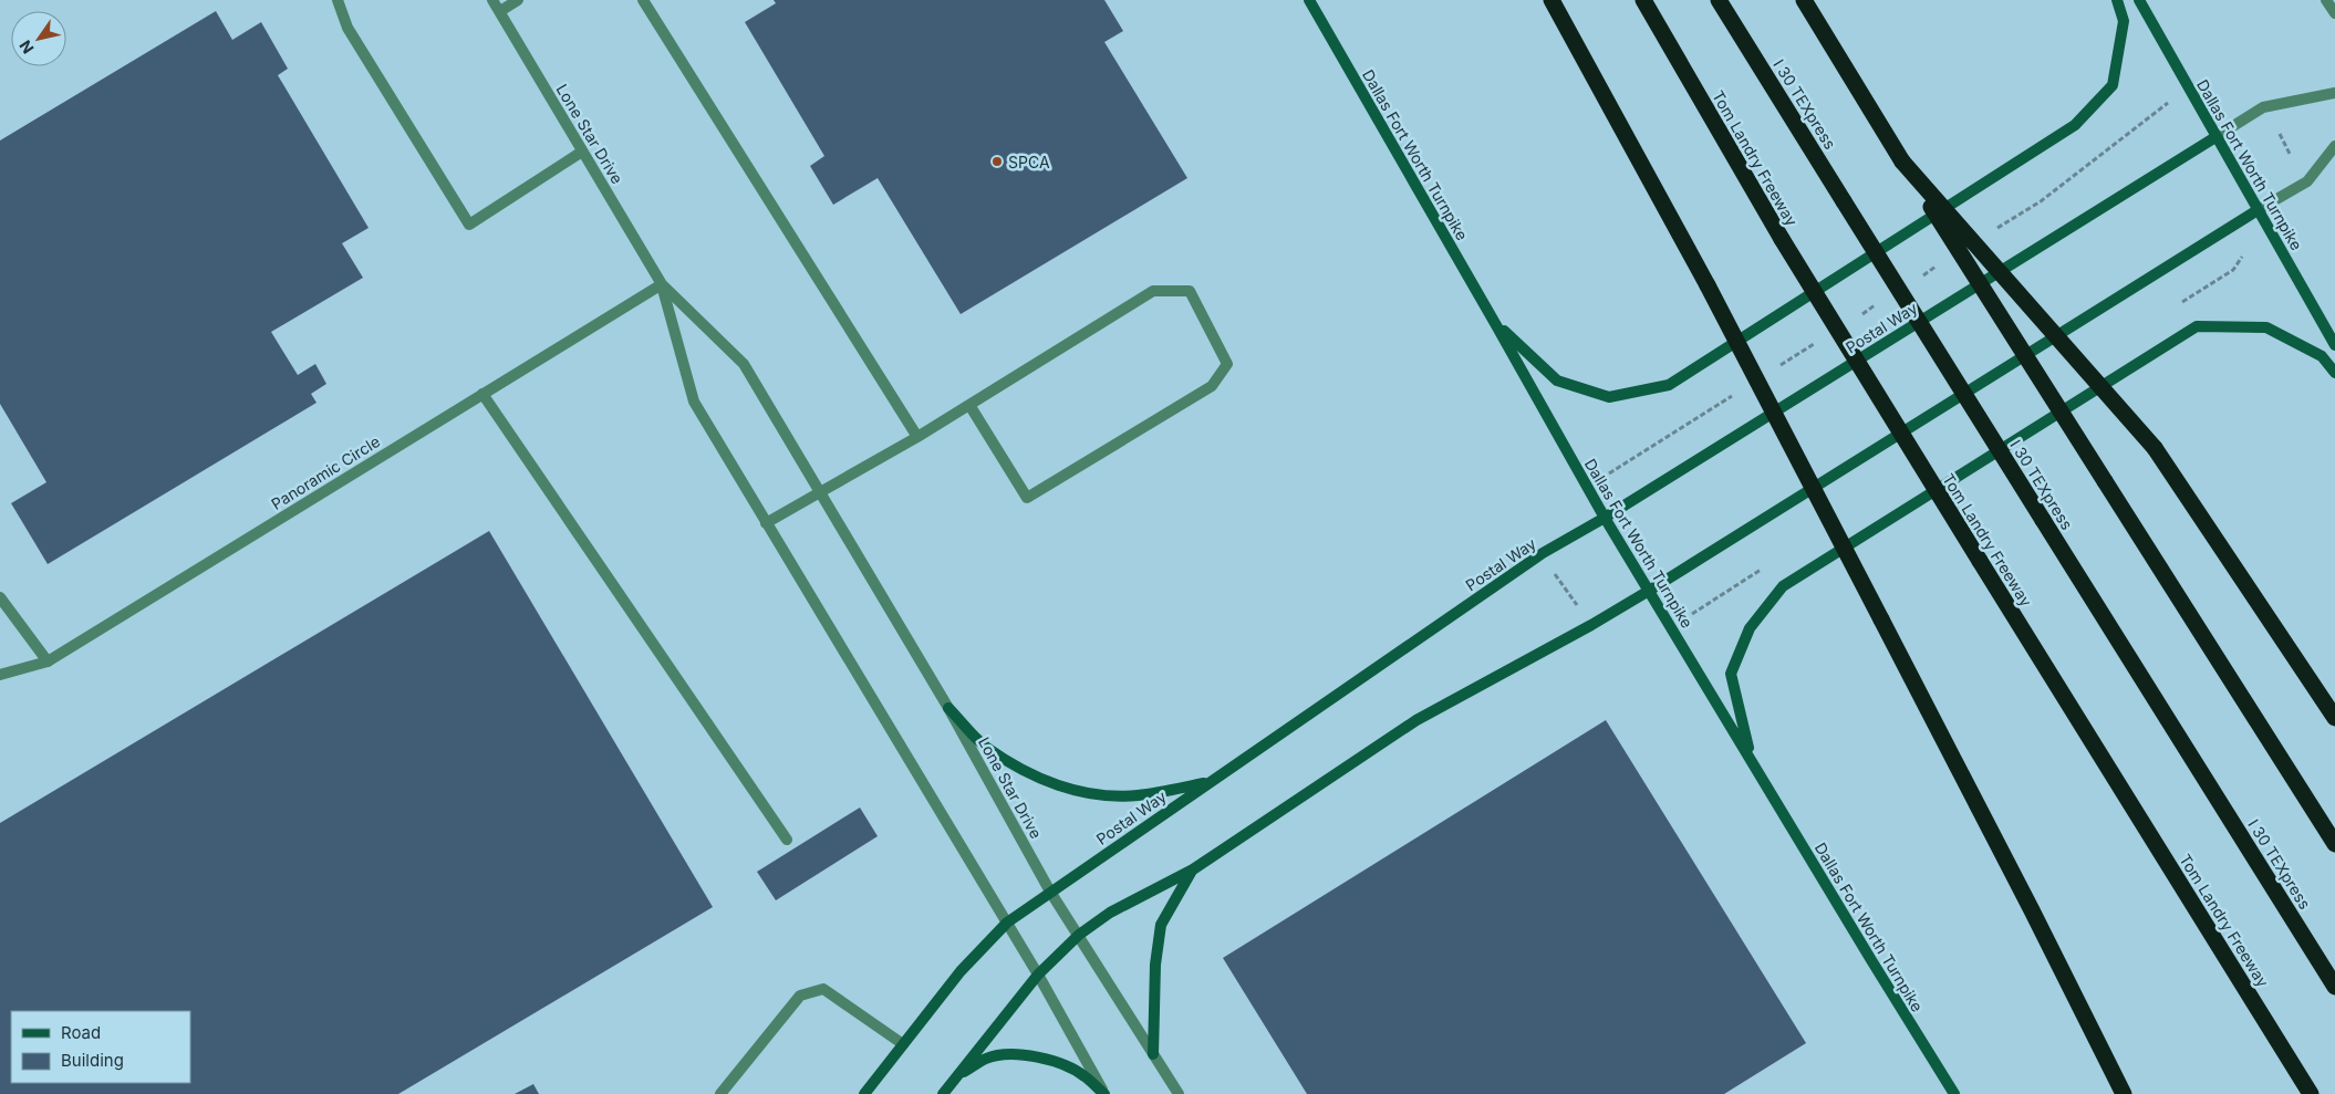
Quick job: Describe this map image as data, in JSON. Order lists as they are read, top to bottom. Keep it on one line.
{"streets":{"highway":["I 30 TEXpress","Tom Landry Freeway"],"street":["Lone Star Drive","Dallas Fort Worth Turnpike","Postal Way","Panoramic Circle"]},"crossings":[["Lone Star Drive","Postal Way"],["Lone Star Drive","Panoramic Circle"],["Dallas Fort Worth Turnpike","Postal Way"]],"places":["SPCA"],"legend":["Road","Building"],"north":"bottom left"}
